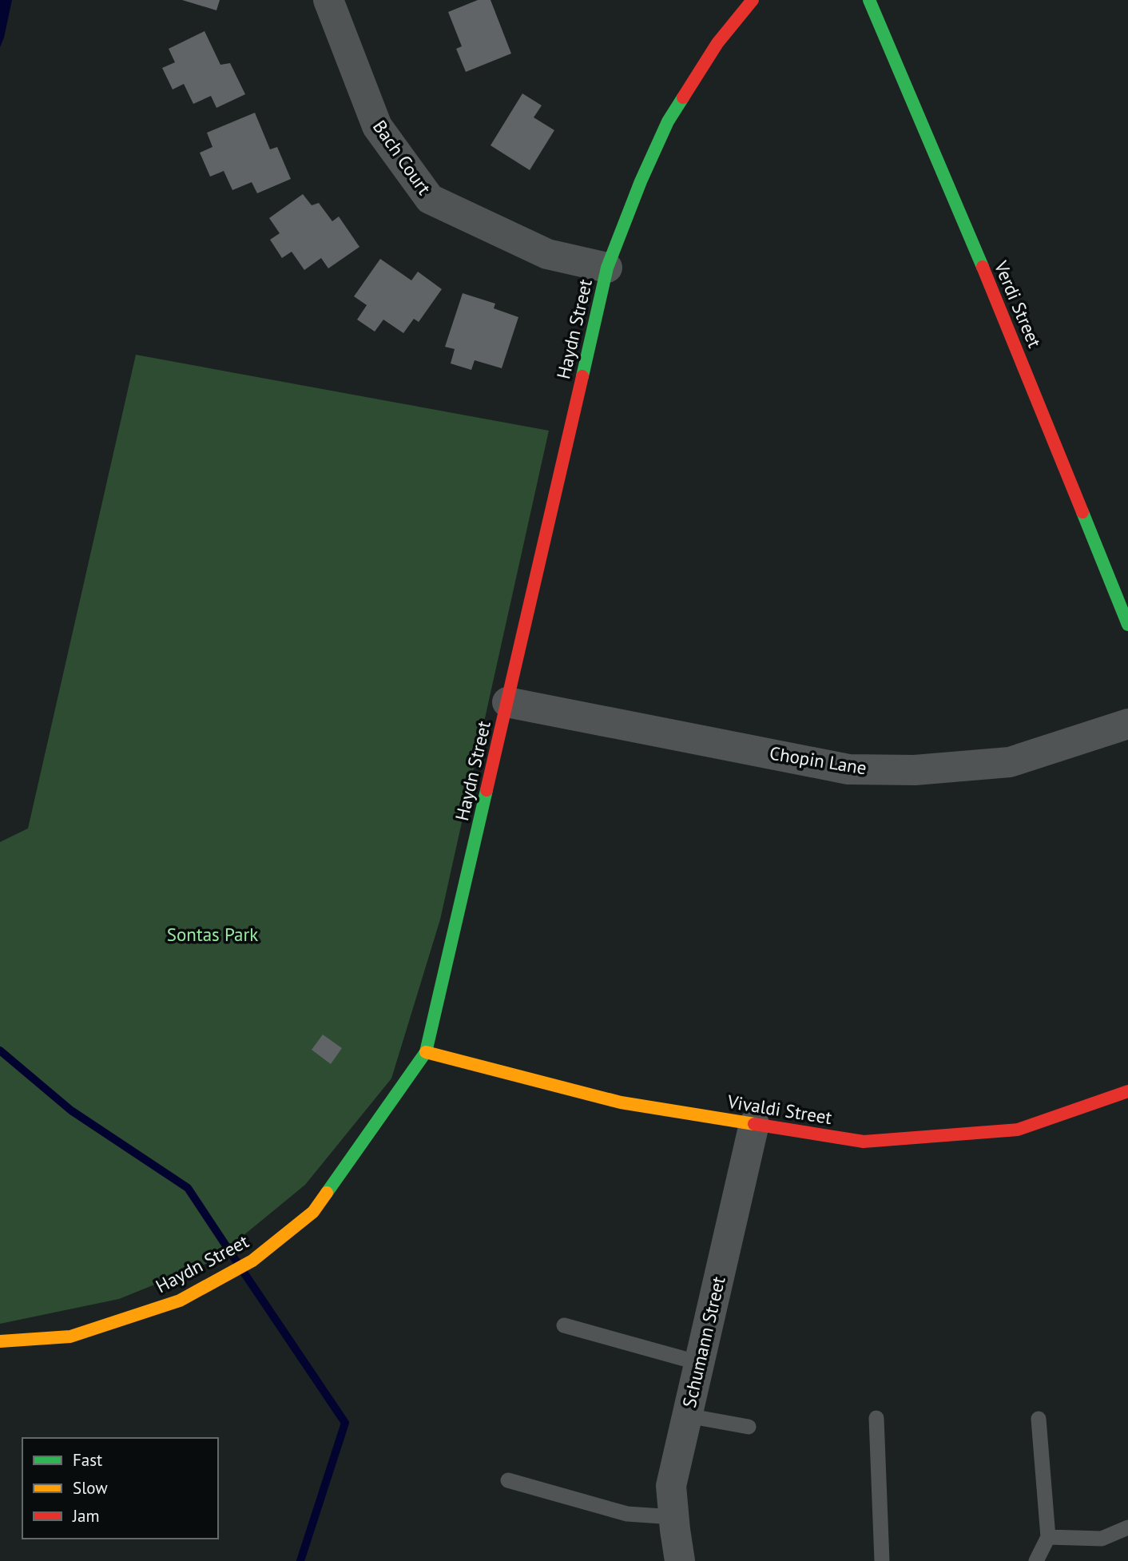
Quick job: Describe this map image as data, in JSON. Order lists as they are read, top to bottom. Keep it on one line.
{"streets":{"street":["Bach Court","Verdi Street","Haydn Street","Chopin Lane","Vivaldi Street","Schumann Street"]},"crossings":[["Bach Court","Haydn Street"],["Haydn Street","Chopin Lane"],["Haydn Street","Vivaldi Street"],["Vivaldi Street","Schumann Street"]],"parks":["Sontas Park"],"legend":["Fast","Slow","Jam"]}
